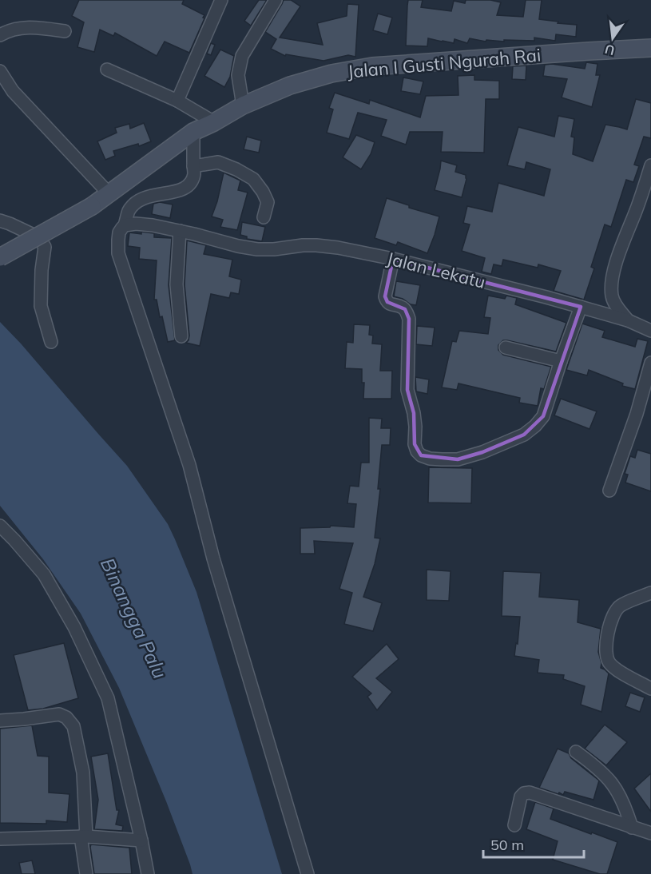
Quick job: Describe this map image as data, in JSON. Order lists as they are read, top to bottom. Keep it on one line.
{"streets":{"main road":["Jalan I Gusti Ngurah Rai"],"street":["Jalan Lekatu"]},"water":["Binangga Palu"],"scale_bar":"50 m","north":"bottom"}
